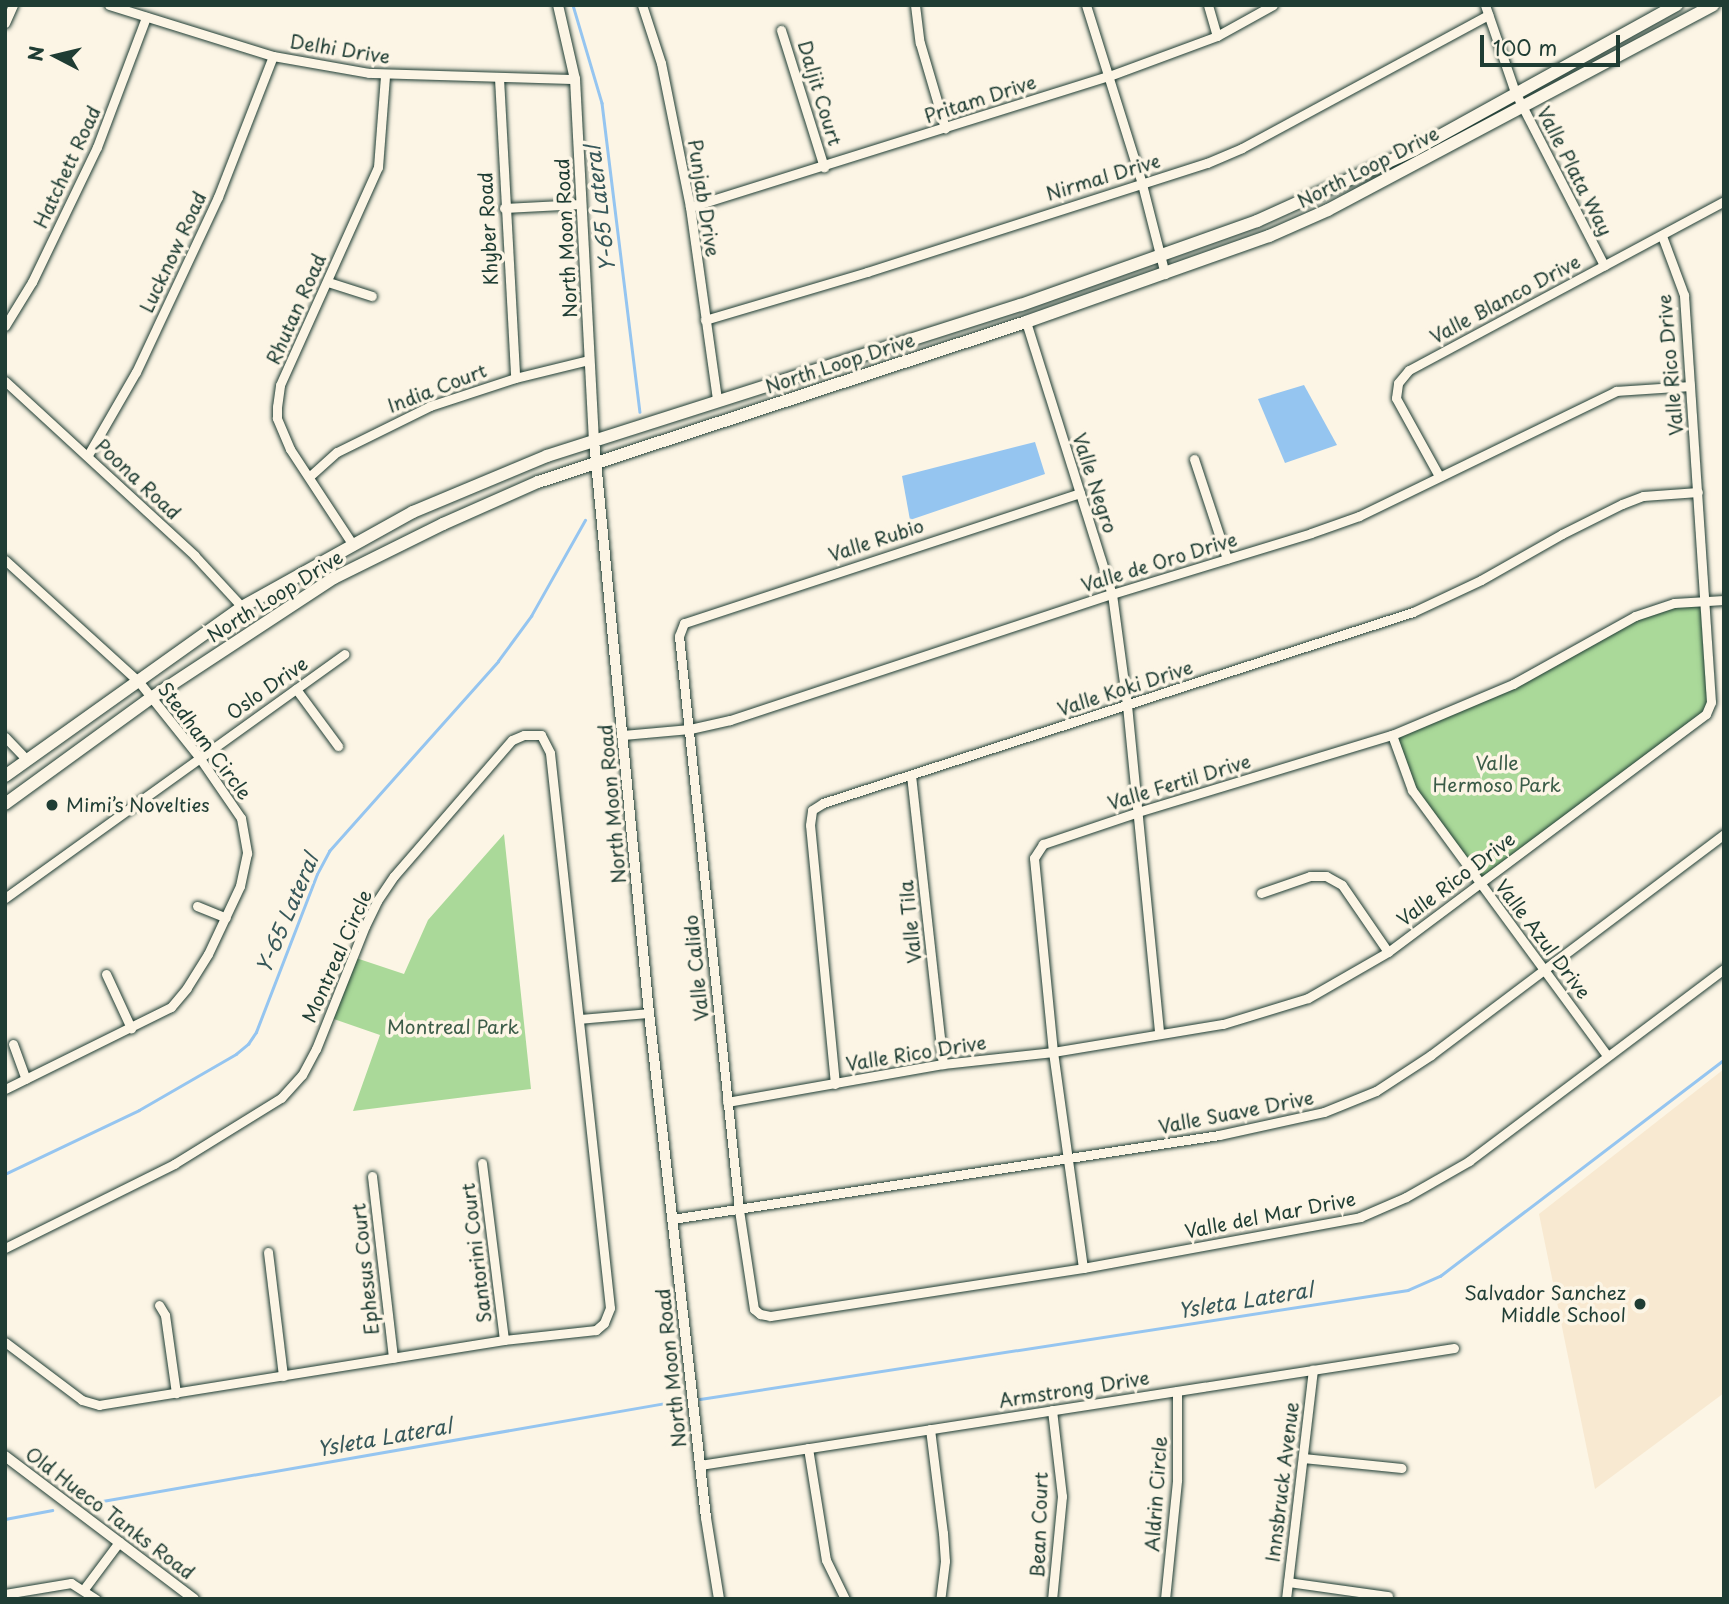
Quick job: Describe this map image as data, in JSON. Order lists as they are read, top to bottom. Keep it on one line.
{"streets":{"main road":["North Loop Drive"],"street":["Delhi Drive","Daljit Court","Pritam Drive","Hatchett Road","Valle Plata Way","Nirmal Drive","Punjab Drive","Khyber Road","North Moon Road","Lucknow Road","Valle Blanco Drive","Rhutan Road","Valle Rico Drive","India Court","Poona Road","Valle Negro","Valle Rubio","Valle de Oro Drive","Oslo Drive","Valle Koki Drive","Stedham Circle","Valle Fertil Drive","Valle Tila","Valle Azul Drive","Montreal Circle","Valle Calido","Valle Suave Drive","Valle del Mar Drive","Santorini Court","Ephesus Court","Armstrong Drive","Innsbruck Avenue","Aldrin Circle","Old Hueco Tanks Road","Bean Court"]},"crossings":[["Delhi Drive","Hatchett Road"],["Delhi Drive","Khyber Road"],["Delhi Drive","North Moon Road"],["Delhi Drive","Lucknow Road"],["Delhi Drive","Rhutan Road"],["Daljit Court","Pritam Drive"],["Pritam Drive","Punjab Drive"],["North Loop Drive","Valle Plata Way"],["North Loop Drive","Punjab Drive"],["North Loop Drive","North Moon Road"],["North Loop Drive","Rhutan Road"],["North Loop Drive","Poona Road"],["North Loop Drive","Valle Negro"],["North Loop Drive","Stedham Circle"],["Valle Plata Way","Nirmal Drive"],["Valle Plata Way","Valle Blanco Drive"],["Nirmal Drive","Punjab Drive"],["Khyber Road","India Court"],["North Moon Road","India Court"],["North Moon Road","Valle de Oro Drive"],["North Moon Road","Valle Suave Drive"],["North Moon Road","Armstrong Drive"],["Lucknow Road","Poona Road"],["Valle Blanco Drive","Valle Rico Drive"],["Valle Blanco Drive","Valle de Oro Drive"],["Rhutan Road","India Court"],["Valle Rico Drive","Valle Negro"],["Valle Rico Drive","Valle de Oro Drive"],["Valle Rico Drive","Valle Koki Drive"],["Valle Rico Drive","Valle Fertil Drive"],["Valle Rico Drive","Valle Tila"],["Valle Rico Drive","Valle Azul Drive"],["Valle Rico Drive","Valle Calido"],["Valle Negro","Valle Rubio"],["Valle Negro","Valle de Oro Drive"],["Valle Negro","Valle Koki Drive"],["Valle Negro","Valle Fertil Drive"],["Valle Rubio","Valle Calido"],["Valle de Oro Drive","Valle Calido"],["Oslo Drive","Stedham Circle"],["Valle Koki Drive","Valle Tila"],["Valle Fertil Drive","Valle Azul Drive"],["Valle Fertil Drive","Valle Suave Drive"],["Valle Fertil Drive","Valle del Mar Drive"],["Valle Azul Drive","Valle Suave Drive"],["Valle Azul Drive","Valle del Mar Drive"],["Montreal Circle","Santorini Court"],["Montreal Circle","Ephesus Court"],["Valle Calido","Valle Suave Drive"],["Valle Calido","Valle del Mar Drive"],["Armstrong Drive","Innsbruck Avenue"],["Armstrong Drive","Aldrin Circle"],["Armstrong Drive","Bean Court"]],"water":["Y-65 Lateral","Ysleta Lateral"],"parks":["Valle Hermoso Park","Montreal Park"],"places":["Mimi’s Novelties","Salvador Sanchez Middle School"],"scale_bar":"100 m","north":"left"}
